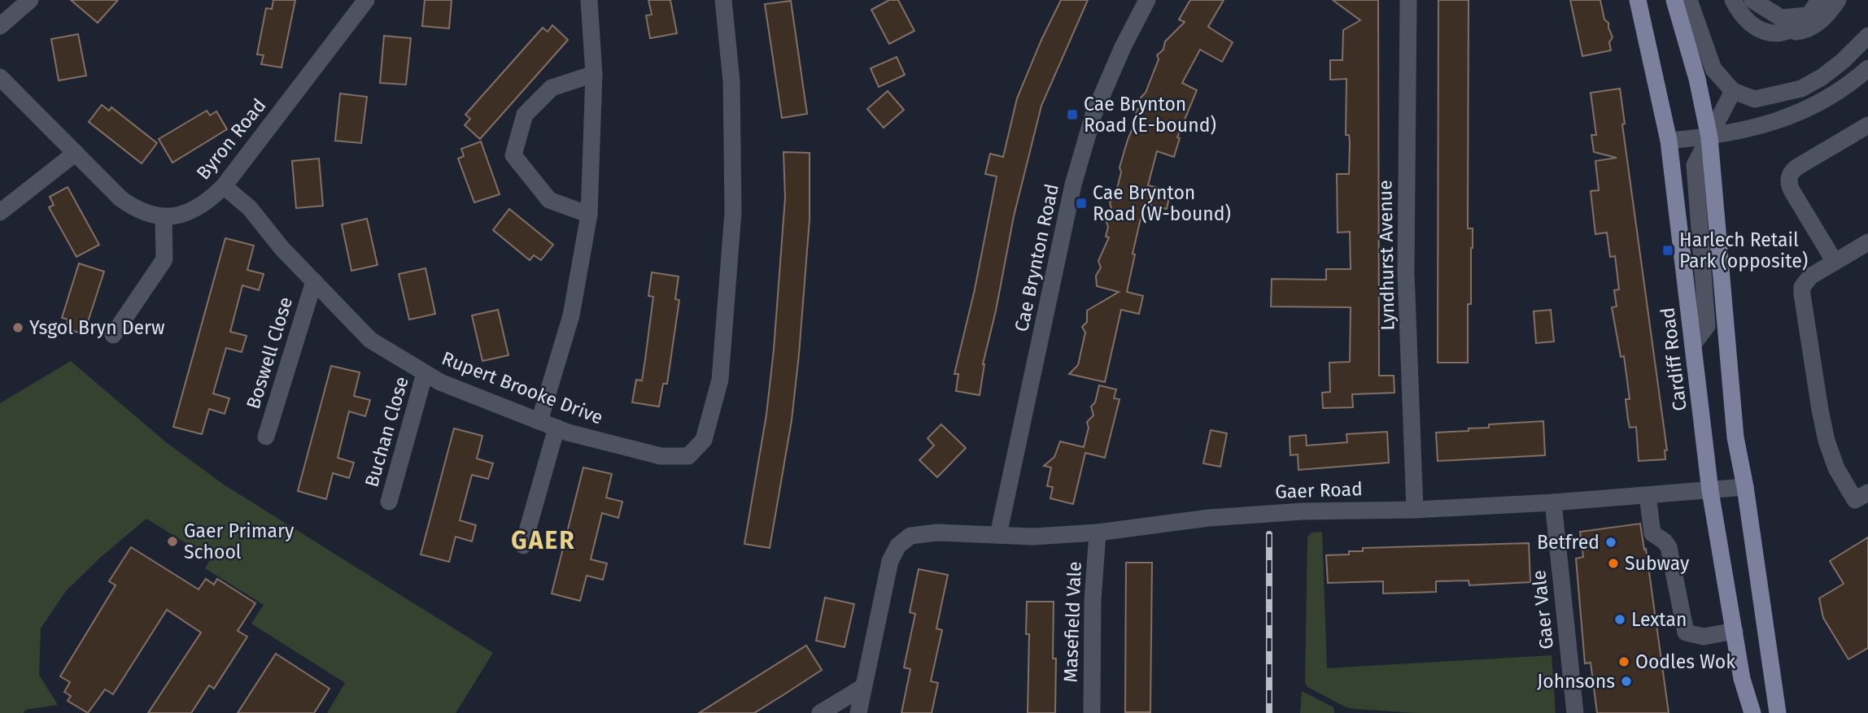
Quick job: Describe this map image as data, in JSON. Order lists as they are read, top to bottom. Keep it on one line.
{"streets":{"main road":["Cardiff Road"],"street":["Byron Road","Lyndhurst Avenue","Cae Brynton Road","Boswell Close","Rupert Brooke Drive","Buchan Close","Gaer Road","Gaer Vale","Masefield Vale"]},"crossings":[["Byron Road","Rupert Brooke Drive"],["Lyndhurst Avenue","Gaer Road"],["Cae Brynton Road","Gaer Road"],["Boswell Close","Rupert Brooke Drive"],["Cardiff Road","Gaer Road"],["Rupert Brooke Drive","Buchan Close"],["Gaer Road","Gaer Vale"],["Gaer Road","Masefield Vale"]],"districts":["GAER"],"places":{"transit":["Cae Brynton Road (E-bound)","Cae Brynton Road (W-bound)","Harlech Retail Park (opposite)"],"other":["Ysgol Bryn Derw","Gaer Primary School","Betfred","Subway","Lextan","Oodles Wok","Johnsons"]}}
